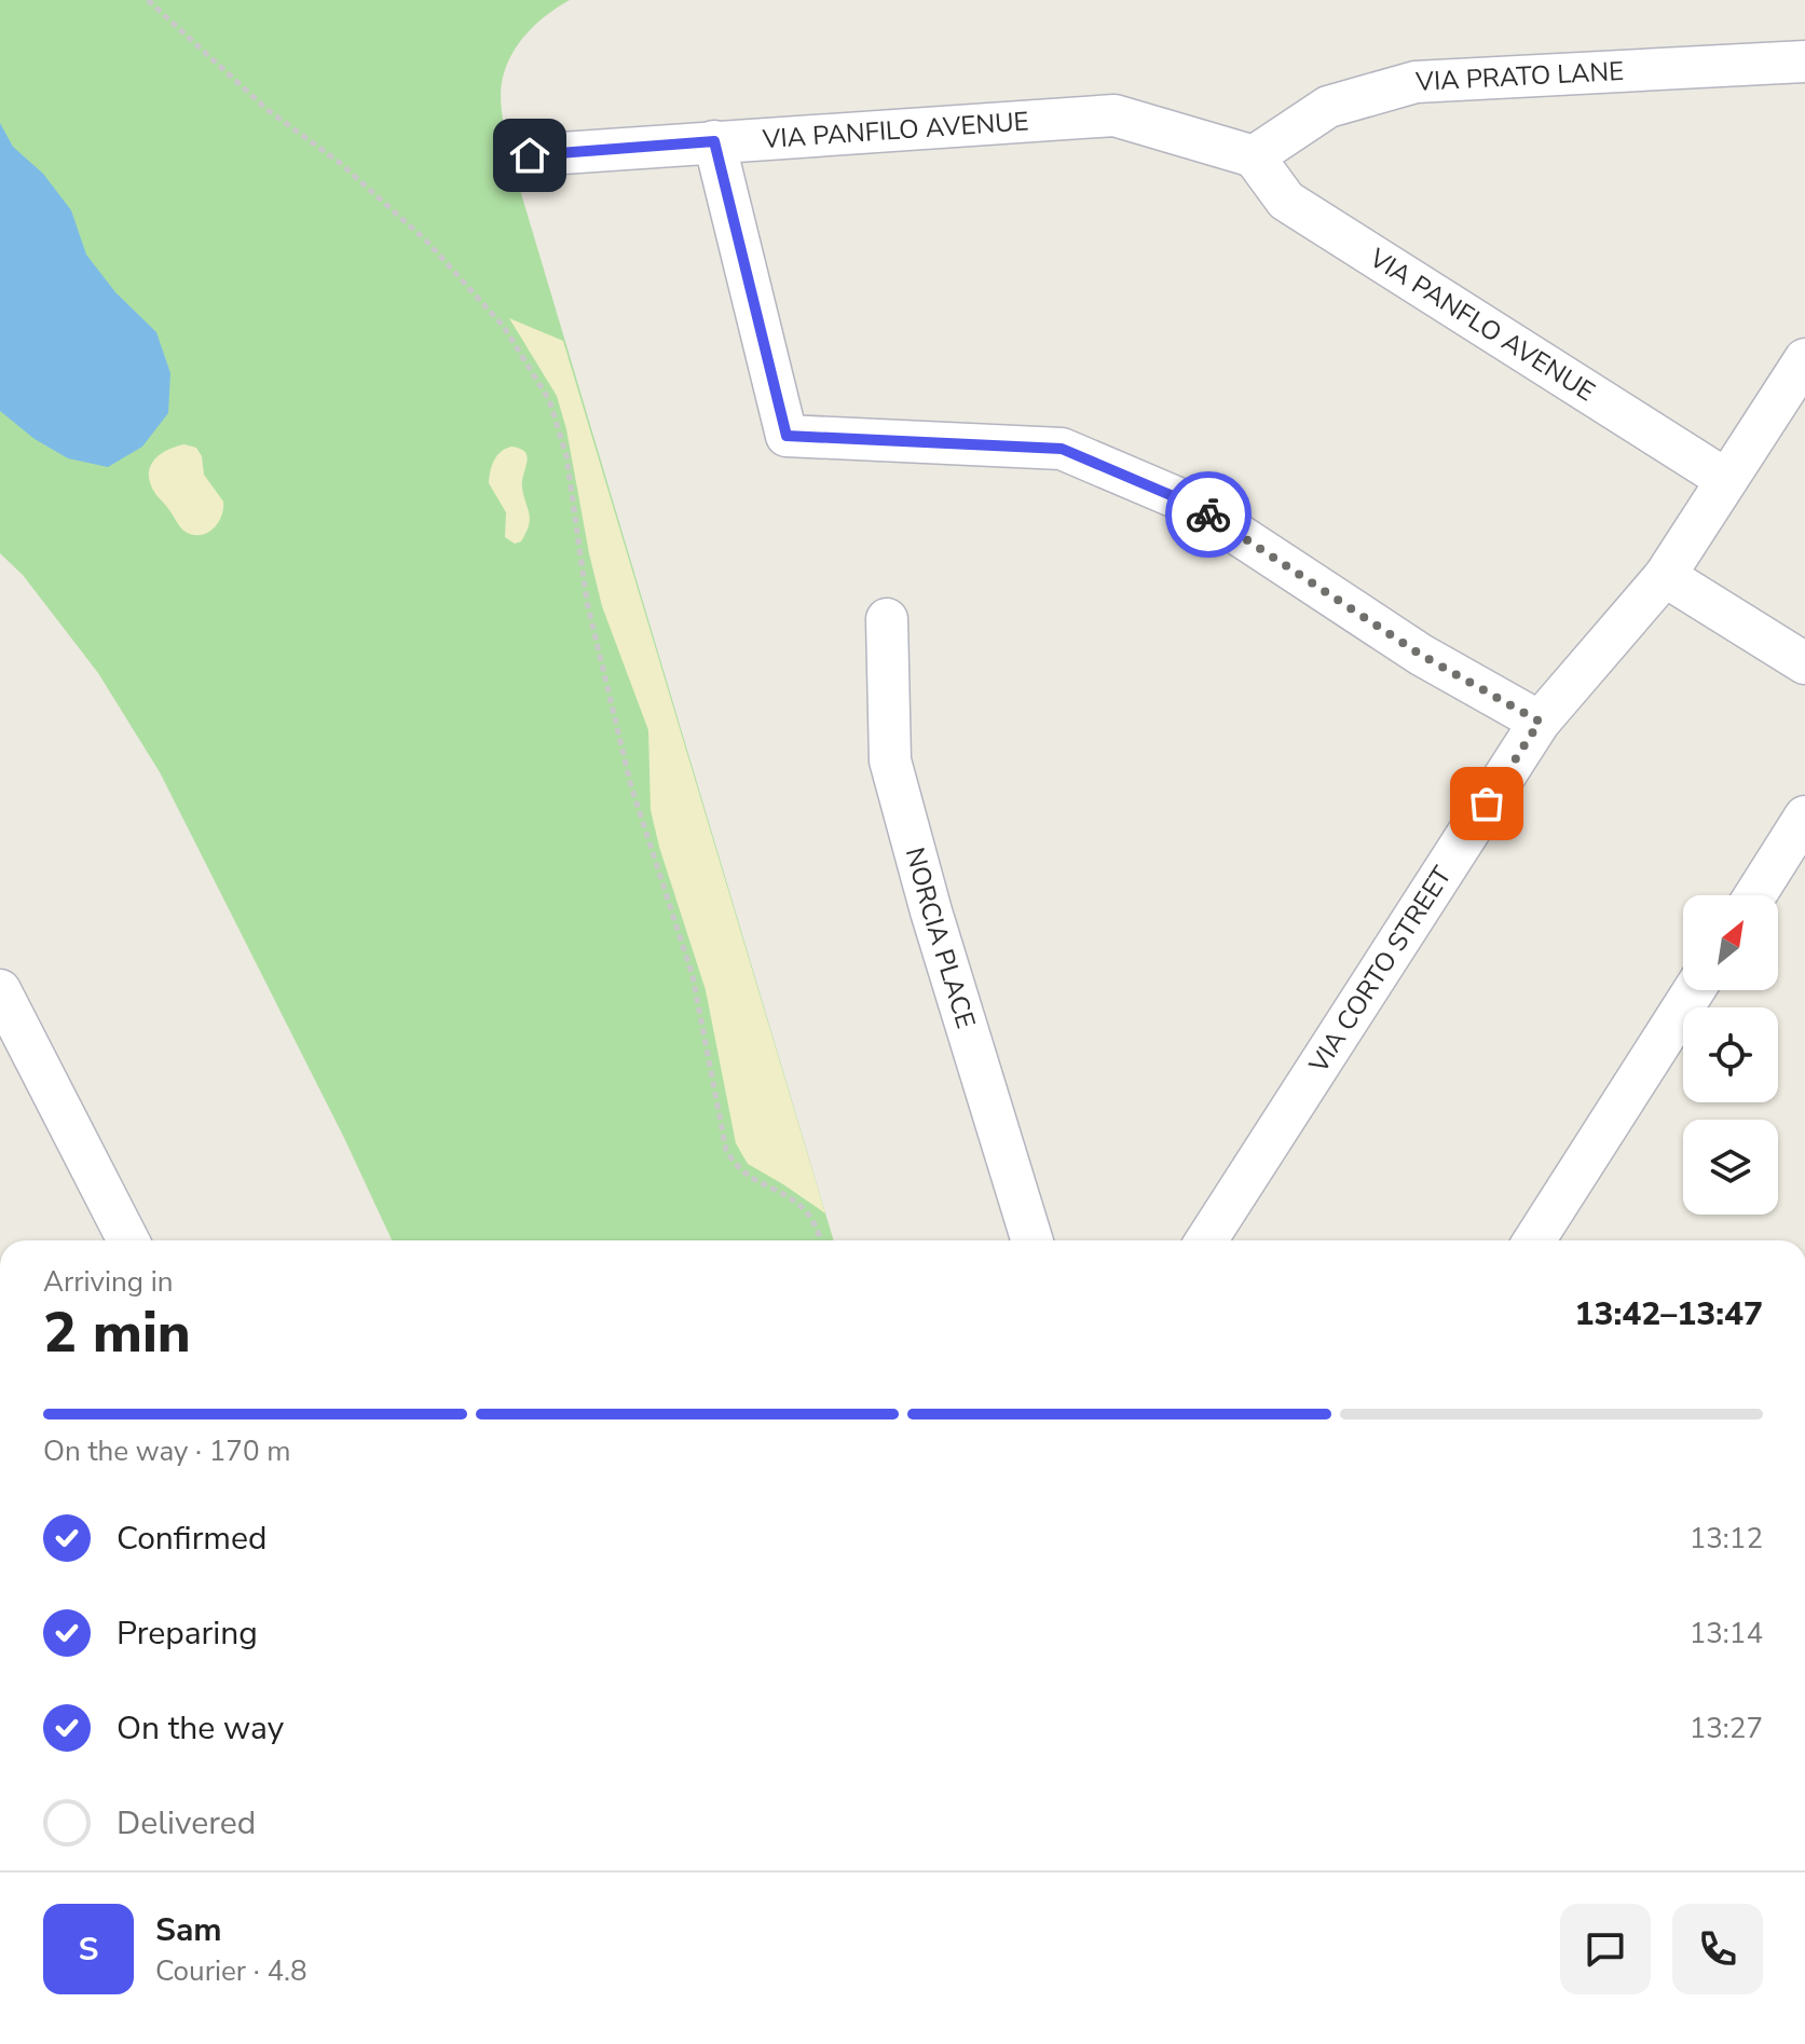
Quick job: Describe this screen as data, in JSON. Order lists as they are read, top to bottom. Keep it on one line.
{"streets":{"street":["VIA PRATO LANE","VIA PANFILO AVENUE","VIA PANFLO AVENUE","NORCIA PLACE","VIA CORTO STREET"]},"crossings":[["VIA PRATO LANE","VIA PANFILO AVENUE"],["VIA PRATO LANE","VIA PANFLO AVENUE"],["VIA PANFILO AVENUE","VIA PANFLO AVENUE"],["VIA PANFLO AVENUE","VIA CORTO STREET"]],"north":"top right","page":{"heading":["2 min","Arriving in","13:42–13:47"],"panel":["Sam","Courier · 4.8"],"bar":"On the way · 170 m","list":[["Confirmed","13:12"],["Preparing","13:14"],["On the way","13:27"],"Delivered"],"round":"S"}}
